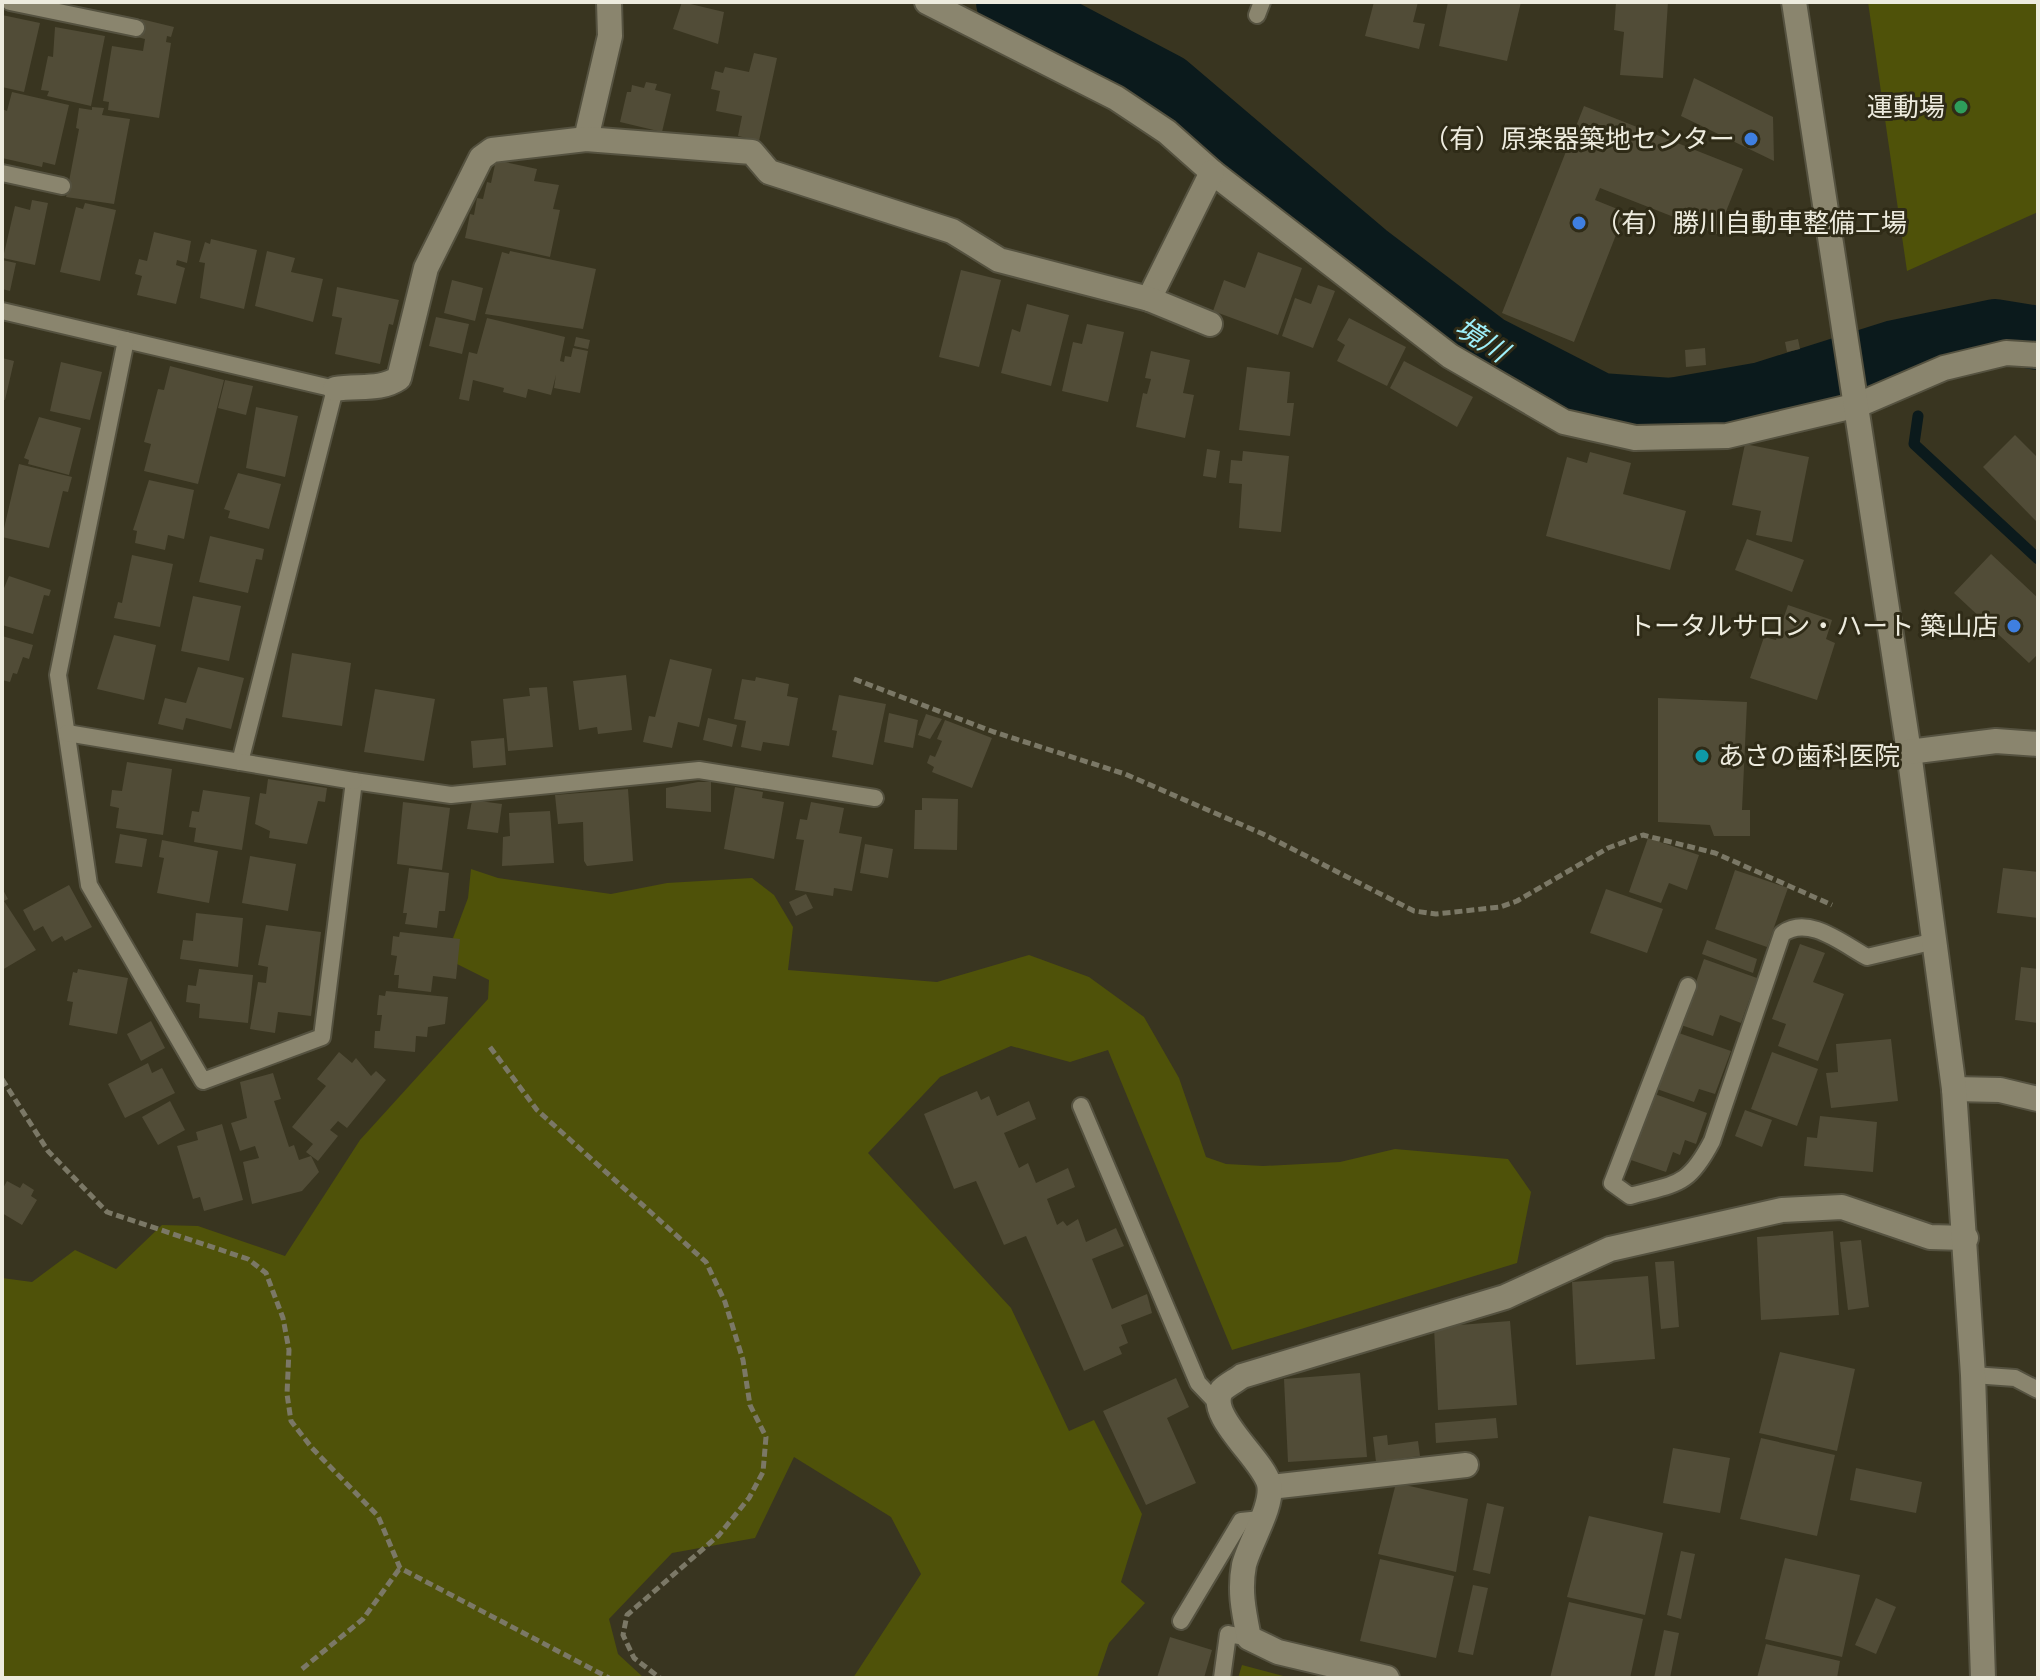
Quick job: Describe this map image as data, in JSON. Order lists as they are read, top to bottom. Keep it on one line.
{"water":["境川"],"places":["運動場","（有）原楽器築地センター","（有）勝川自動車整備工場","トータルサロン・ハート 築山店","あさの歯科医院"]}
